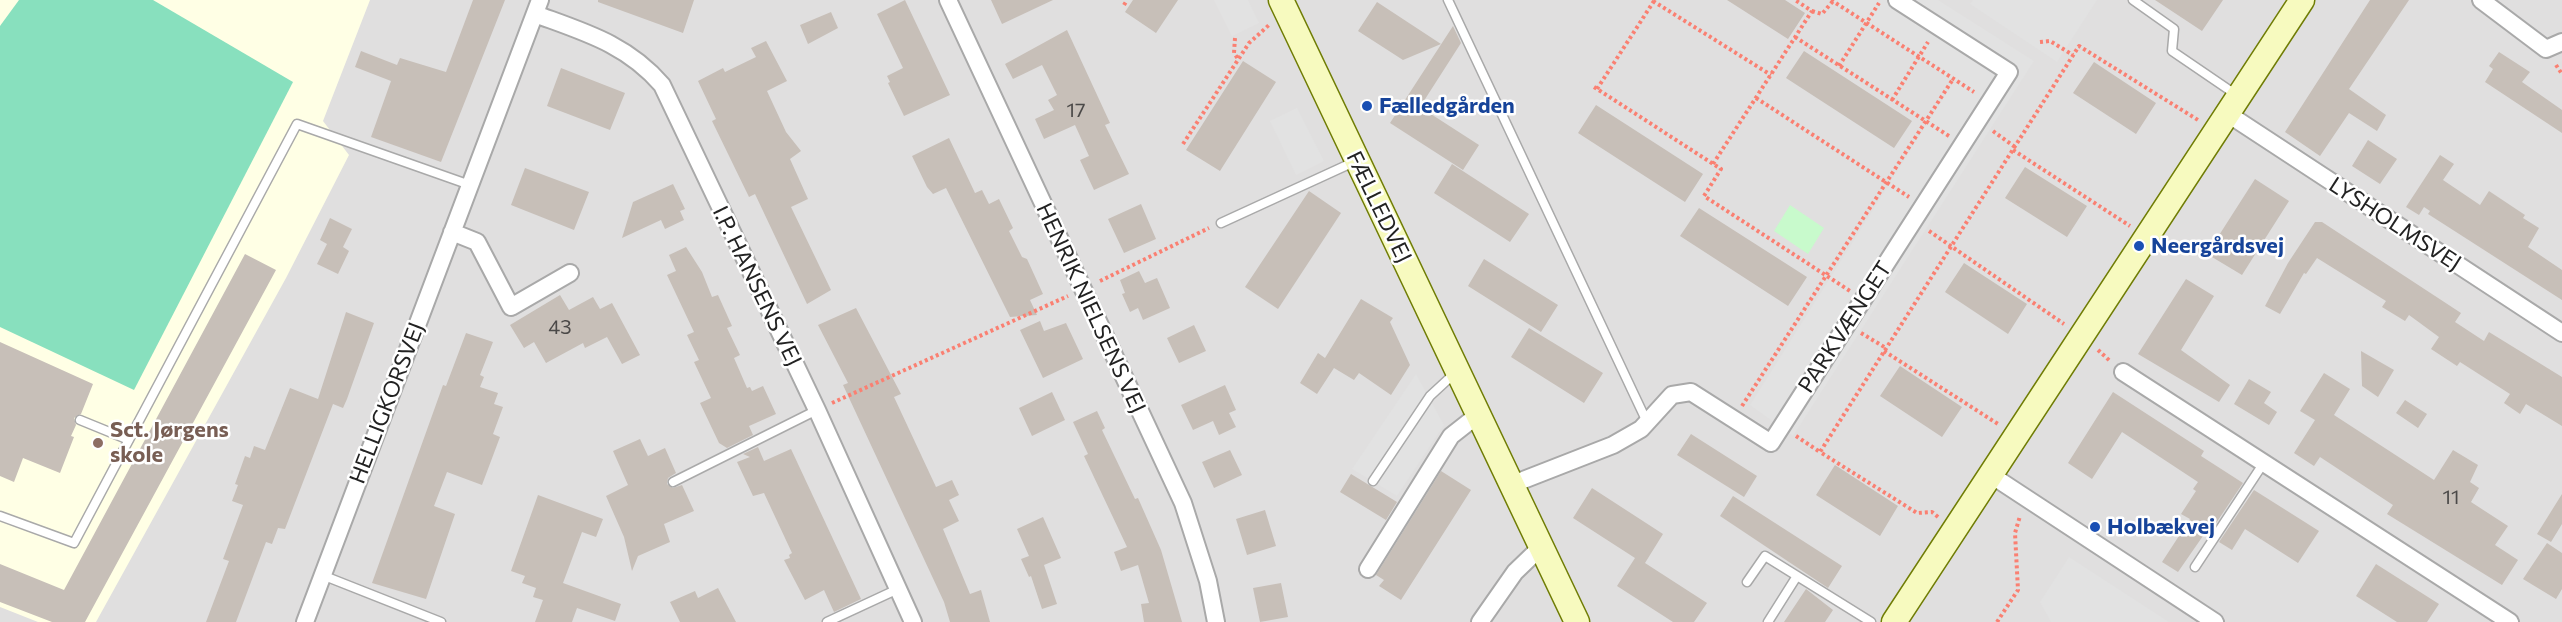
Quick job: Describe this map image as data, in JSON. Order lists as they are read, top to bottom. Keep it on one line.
{"streets":{"street":["FÆLLEDVEJ","LYSHOLMSVEJ","I.P. HANSENS VEJ","HENRIK NIELSENS VEJ","PARKVÆNGET","HELLIGKORSVEJ"]},"crossings":[["FÆLLEDVEJ","PARKVÆNGET"],["I.P. HANSENS VEJ","HELLIGKORSVEJ"]],"places":["Fælledgården","Neergårdsvej","Sct. Jørgens skole","Holbækvej"],"house_numbers":["17","43","11"]}
